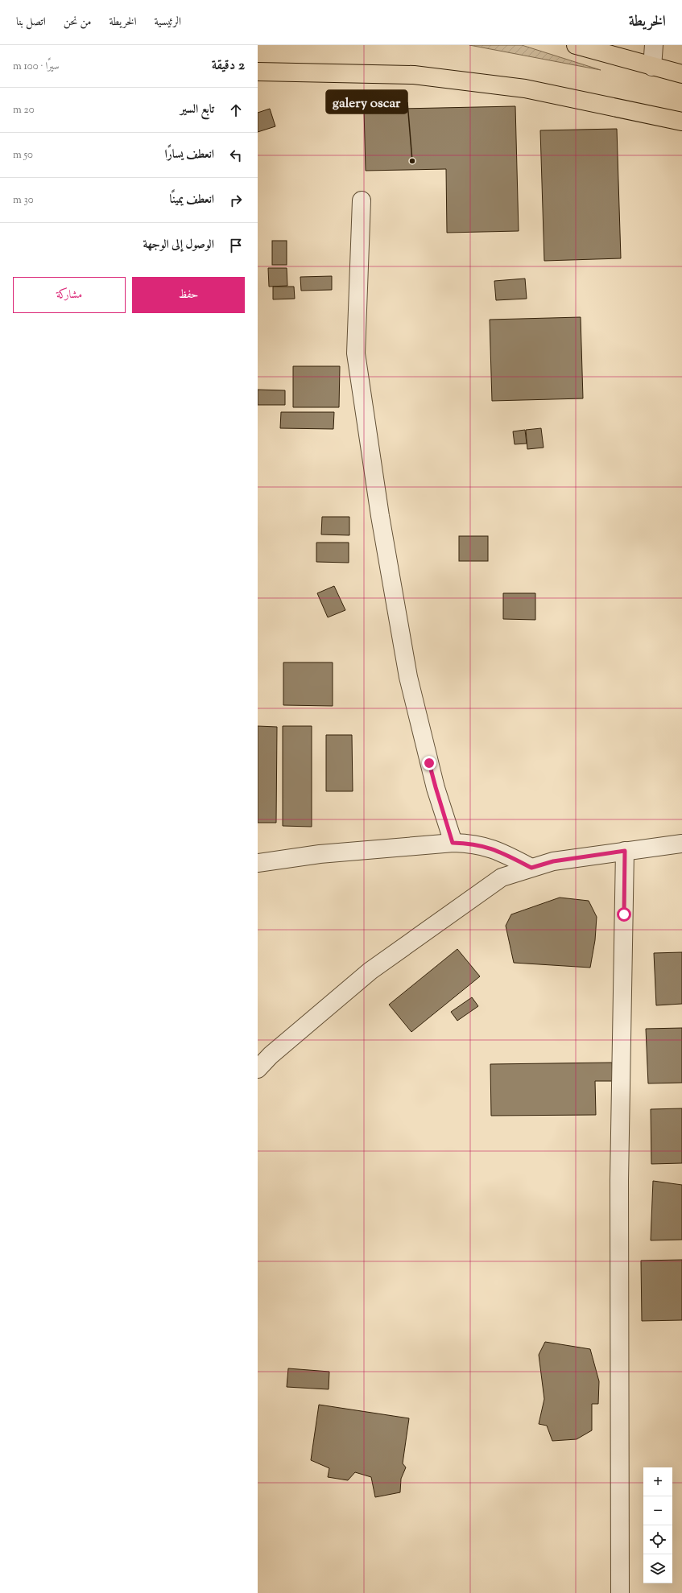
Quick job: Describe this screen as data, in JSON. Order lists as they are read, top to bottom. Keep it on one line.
{"places":["galery oscar"],"page":{"header":"الخريطة","nav":["الرئيسية","الخريطة","من نحن","اتصل بنا"],"heading":["2 دقيقة","سيرًا · 100 m"],"list":[["تابع السير","20 m"],["انعطف يسارًا","50 m"],["انعطف يمينًا","30 m"],"الوصول إلى الوجهة"],"buttons":["حفظ","مشاركة"],"map_buttons":["+","−"]}}
